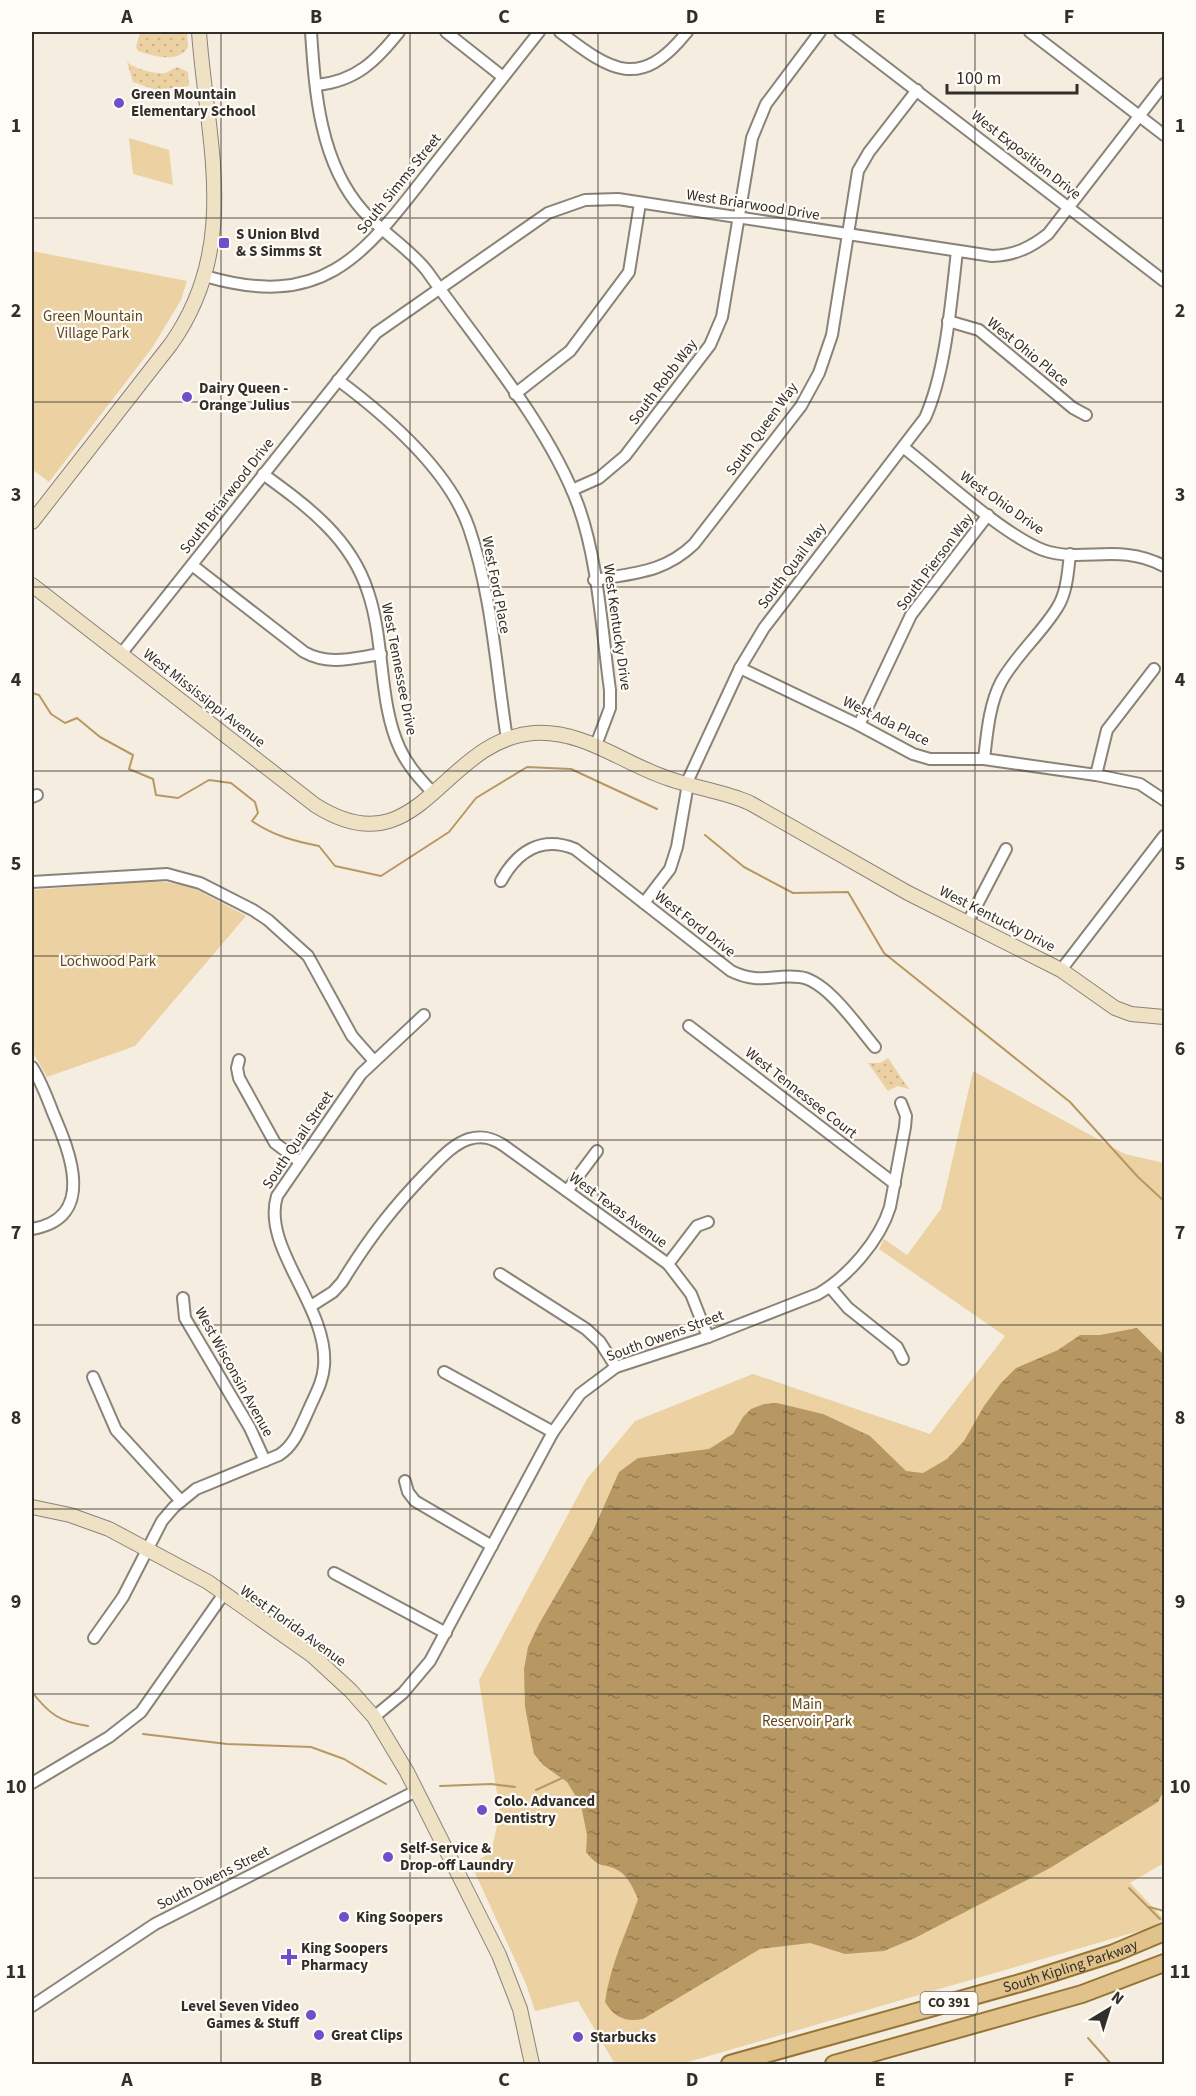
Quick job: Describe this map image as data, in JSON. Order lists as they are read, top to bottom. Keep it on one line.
{"streets":{"main road":["South Kipling Parkway","CO 391"],"street":["West Exposition Drive","South Simms Street","West Briarwood Drive","West Ohio Place","South Robb Way","South Queen Way","South Briarwood Drive","West Ohio Drive","South Pierson Way","South Quail Way","West Ford Place","West Kentucky Drive","West Tennessee Drive","West Mississippi Avenue","West Ada Place","West Ford Drive","West Tennessee Court","South Quail Street","West Texas Avenue","South Owens Street","West Wisconsin Avenue","West Florida Avenue"]},"crossings":[["West Exposition Drive","West Briarwood Drive"],["West Exposition Drive","South Queen Way"],["South Simms Street","West Kentucky Drive"],["West Briarwood Drive","South Robb Way"],["West Briarwood Drive","South Queen Way"],["West Briarwood Drive","South Briarwood Drive"],["West Briarwood Drive","South Quail Way"],["West Briarwood Drive","West Kentucky Drive"],["West Ohio Place","South Quail Way"],["South Robb Way","West Kentucky Drive"],["South Queen Way","West Kentucky Drive"],["South Briarwood Drive","West Ford Place"],["South Briarwood Drive","West Kentucky Drive"],["South Briarwood Drive","West Tennessee Drive"],["South Briarwood Drive","West Mississippi Avenue"],["West Ohio Drive","South Pierson Way"],["West Ohio Drive","South Quail Way"],["South Pierson Way","West Ada Place"],["South Quail Way","West Kentucky Drive"],["South Quail Way","West Ada Place"],["South Quail Way","West Ford Drive"],["West Tennessee Drive","West Mississippi Avenue"],["West Tennessee Court","South Owens Street"],["South Quail Street","West Texas Avenue"],["West Texas Avenue","South Owens Street"],["South Owens Street","West Florida Avenue"]],"parks":["Green Mountain Village Park","Lochwood Park","Main Reservoir Park"],"places":{"other":["Green Mountain Elementary School","Dairy Queen - Orange Julius","Colo. Advanced Dentistry","Self-Service & Drop-off Laundry","King Soopers","Level Seven Video Games & Stuff","Great Clips","Starbucks"],"transit":["S Union Blvd & S Simms St"],"health":["King Soopers Pharmacy"]},"scale_bar":"100 m","north":"top right","grid":{"columns":["A","B","C","D","E","F"],"rows":["1","2","3","4","5","6","7","8","9","10","11"]}}
